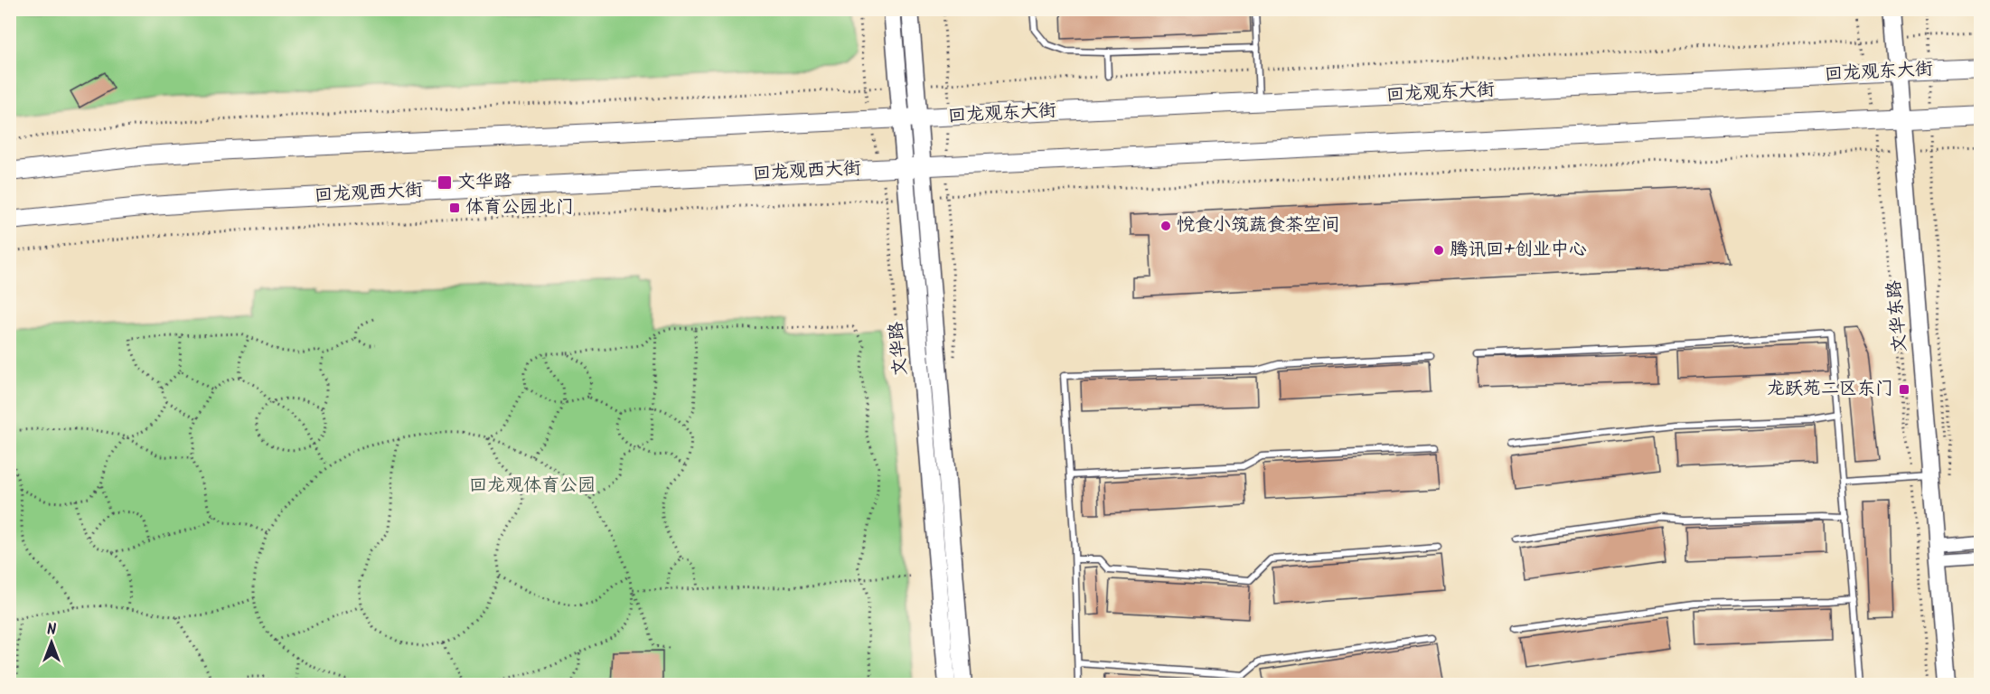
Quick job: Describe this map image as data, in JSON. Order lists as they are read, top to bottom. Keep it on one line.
{"streets":{"main road":["回龙观东大街","回龙观西大街"],"street":["文华东路","文华路"]},"crossings":[["回龙观东大街","文华东路"],["回龙观东大街","文华路"],["回龙观西大街","文华路"]],"parks":["回龙观体育公园"],"places":{"transit":["文华路","体育公园北门","龙跃苑二区东门"],"other":["悦食小筑蔬食茶空间","腾讯回+创业中心"]},"north":"top"}
